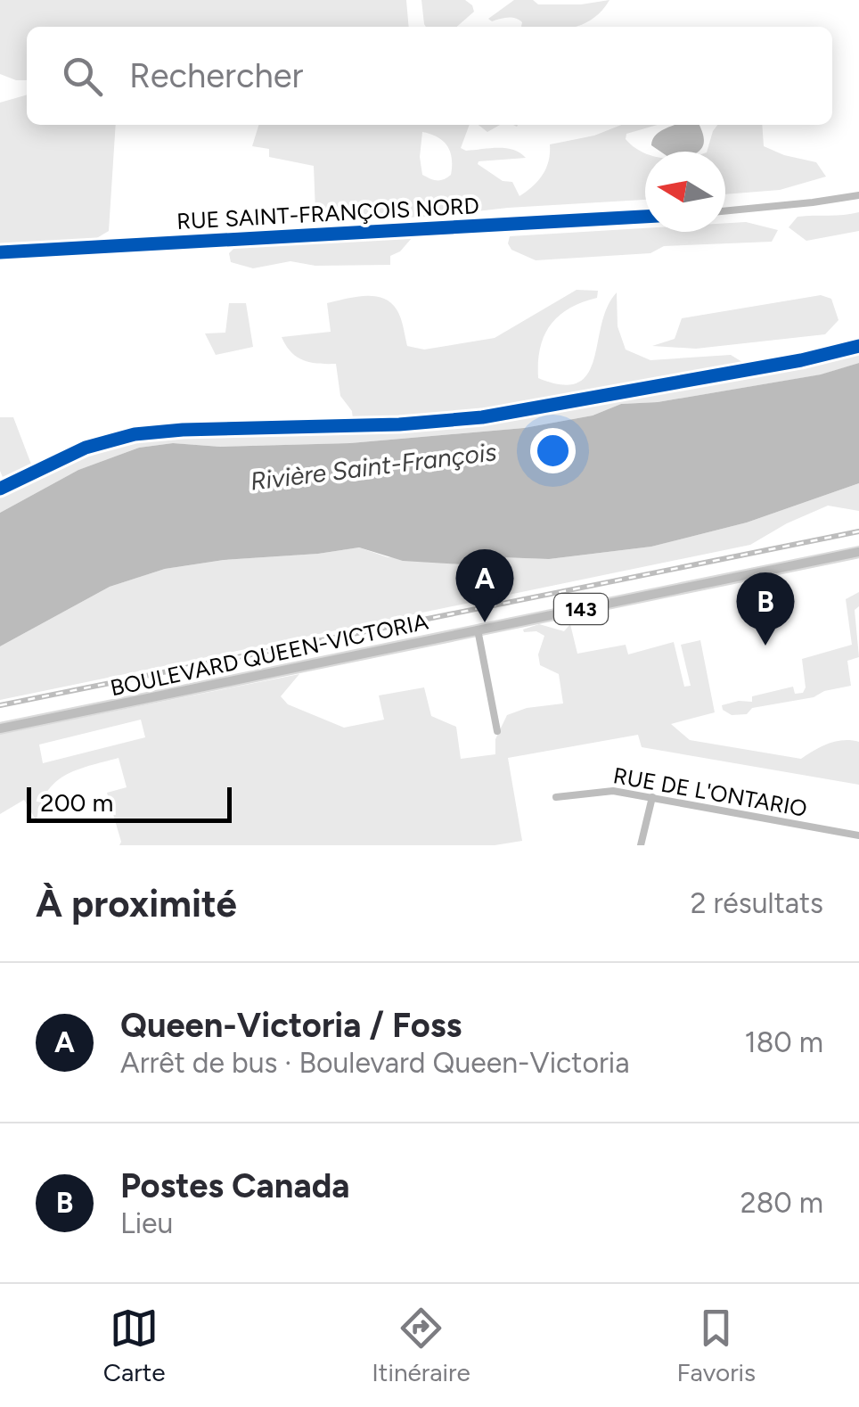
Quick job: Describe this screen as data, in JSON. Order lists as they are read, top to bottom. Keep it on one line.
{"streets":{"main road":["143","BOULEVARD QUEEN-VICTORIA"],"street":["RUE SAINT-FRANÇOIS NORD","RUE DE L'ONTARIO"]},"water":["Rivière Saint-François"],"scale_bar":"200 m","north":"left","page":{"search":"Rechercher","pins":["A","B"],"scale":"200 m","heading":["À proximité","2 résultats"],"list":[{"mark":"A","name":"Queen-Victoria / Foss","note":"Arrêt de bus · Boulevard Queen-Victoria","value":"180 m"},{"mark":"B","name":"Postes Canada","note":"Lieu","value":"280 m"}],"nav":["Carte","Itinéraire","Favoris"]}}
